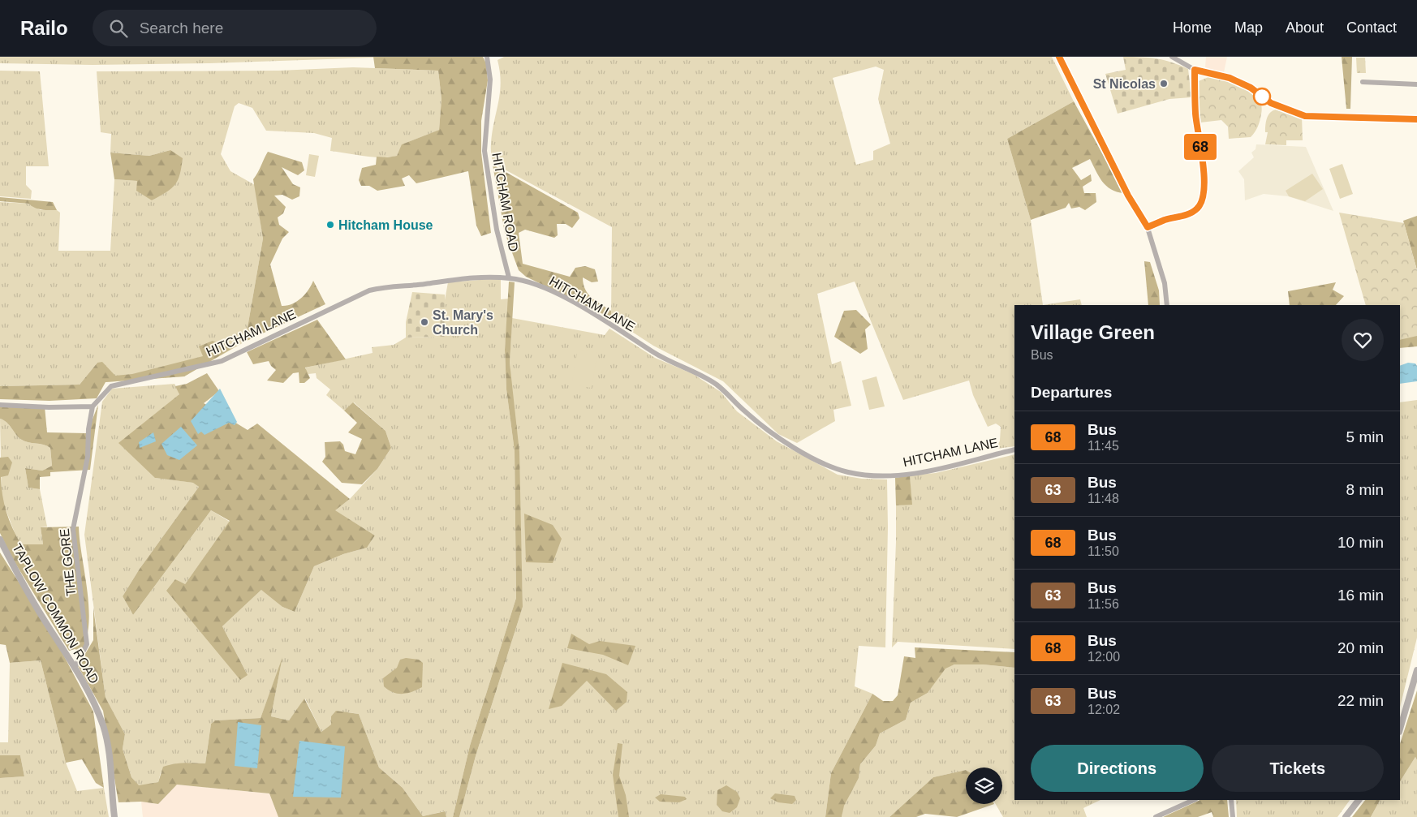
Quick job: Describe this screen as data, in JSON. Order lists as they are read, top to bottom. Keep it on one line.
{"streets":{"street":["HITCHAM ROAD","HITCHAM LANE","THE GORE","TAPLOW COMMON ROAD"]},"crossings":[["HITCHAM ROAD","HITCHAM LANE"],["HITCHAM LANE","THE GORE"],["THE GORE","TAPLOW COMMON ROAD"]],"places":["St Nicolas","Hitcham House","St. Mary's Church"],"lines":["bus line 68"],"page":{"header":"Railo","search":"Search here","nav":["Home","Map","About","Contact"],"on_map":"68","heading":[["Village Green","Bus"],"Departures"],"list":[{"mark":"68","name":"Bus","note":"11:45","value":"5 min"},{"mark":"63","name":"Bus","note":"11:48","value":"8 min"},{"mark":"68","name":"Bus","note":"11:50","value":"10 min"},{"mark":"63","name":"Bus","note":"11:56","value":"16 min"},{"mark":"68","name":"Bus","note":"12:00","value":"20 min"},{"mark":"63","name":"Bus","note":"12:02","value":"22 min"}],"buttons":["Directions","Tickets"]}}
